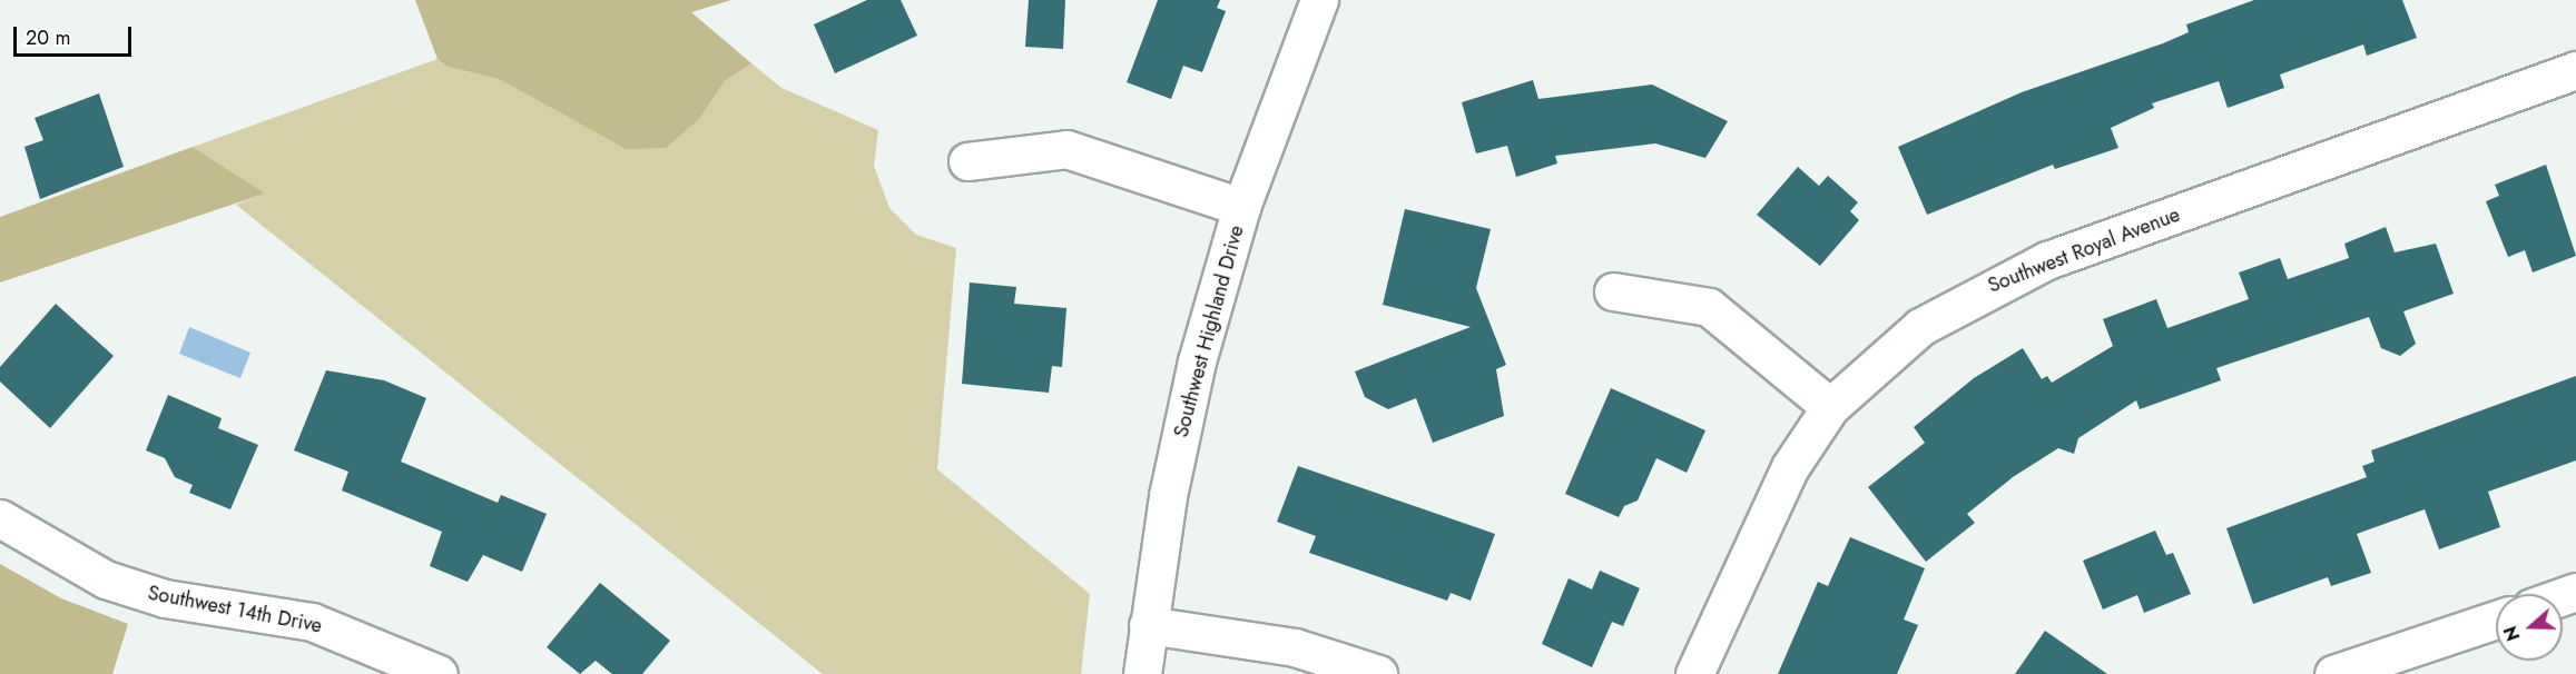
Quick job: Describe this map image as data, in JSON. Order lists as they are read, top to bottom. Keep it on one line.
{"streets":{"street":["Southwest Royal Avenue","Southwest Highland Drive","Southwest 14th Drive"]},"scale_bar":"20 m","north":"left"}
